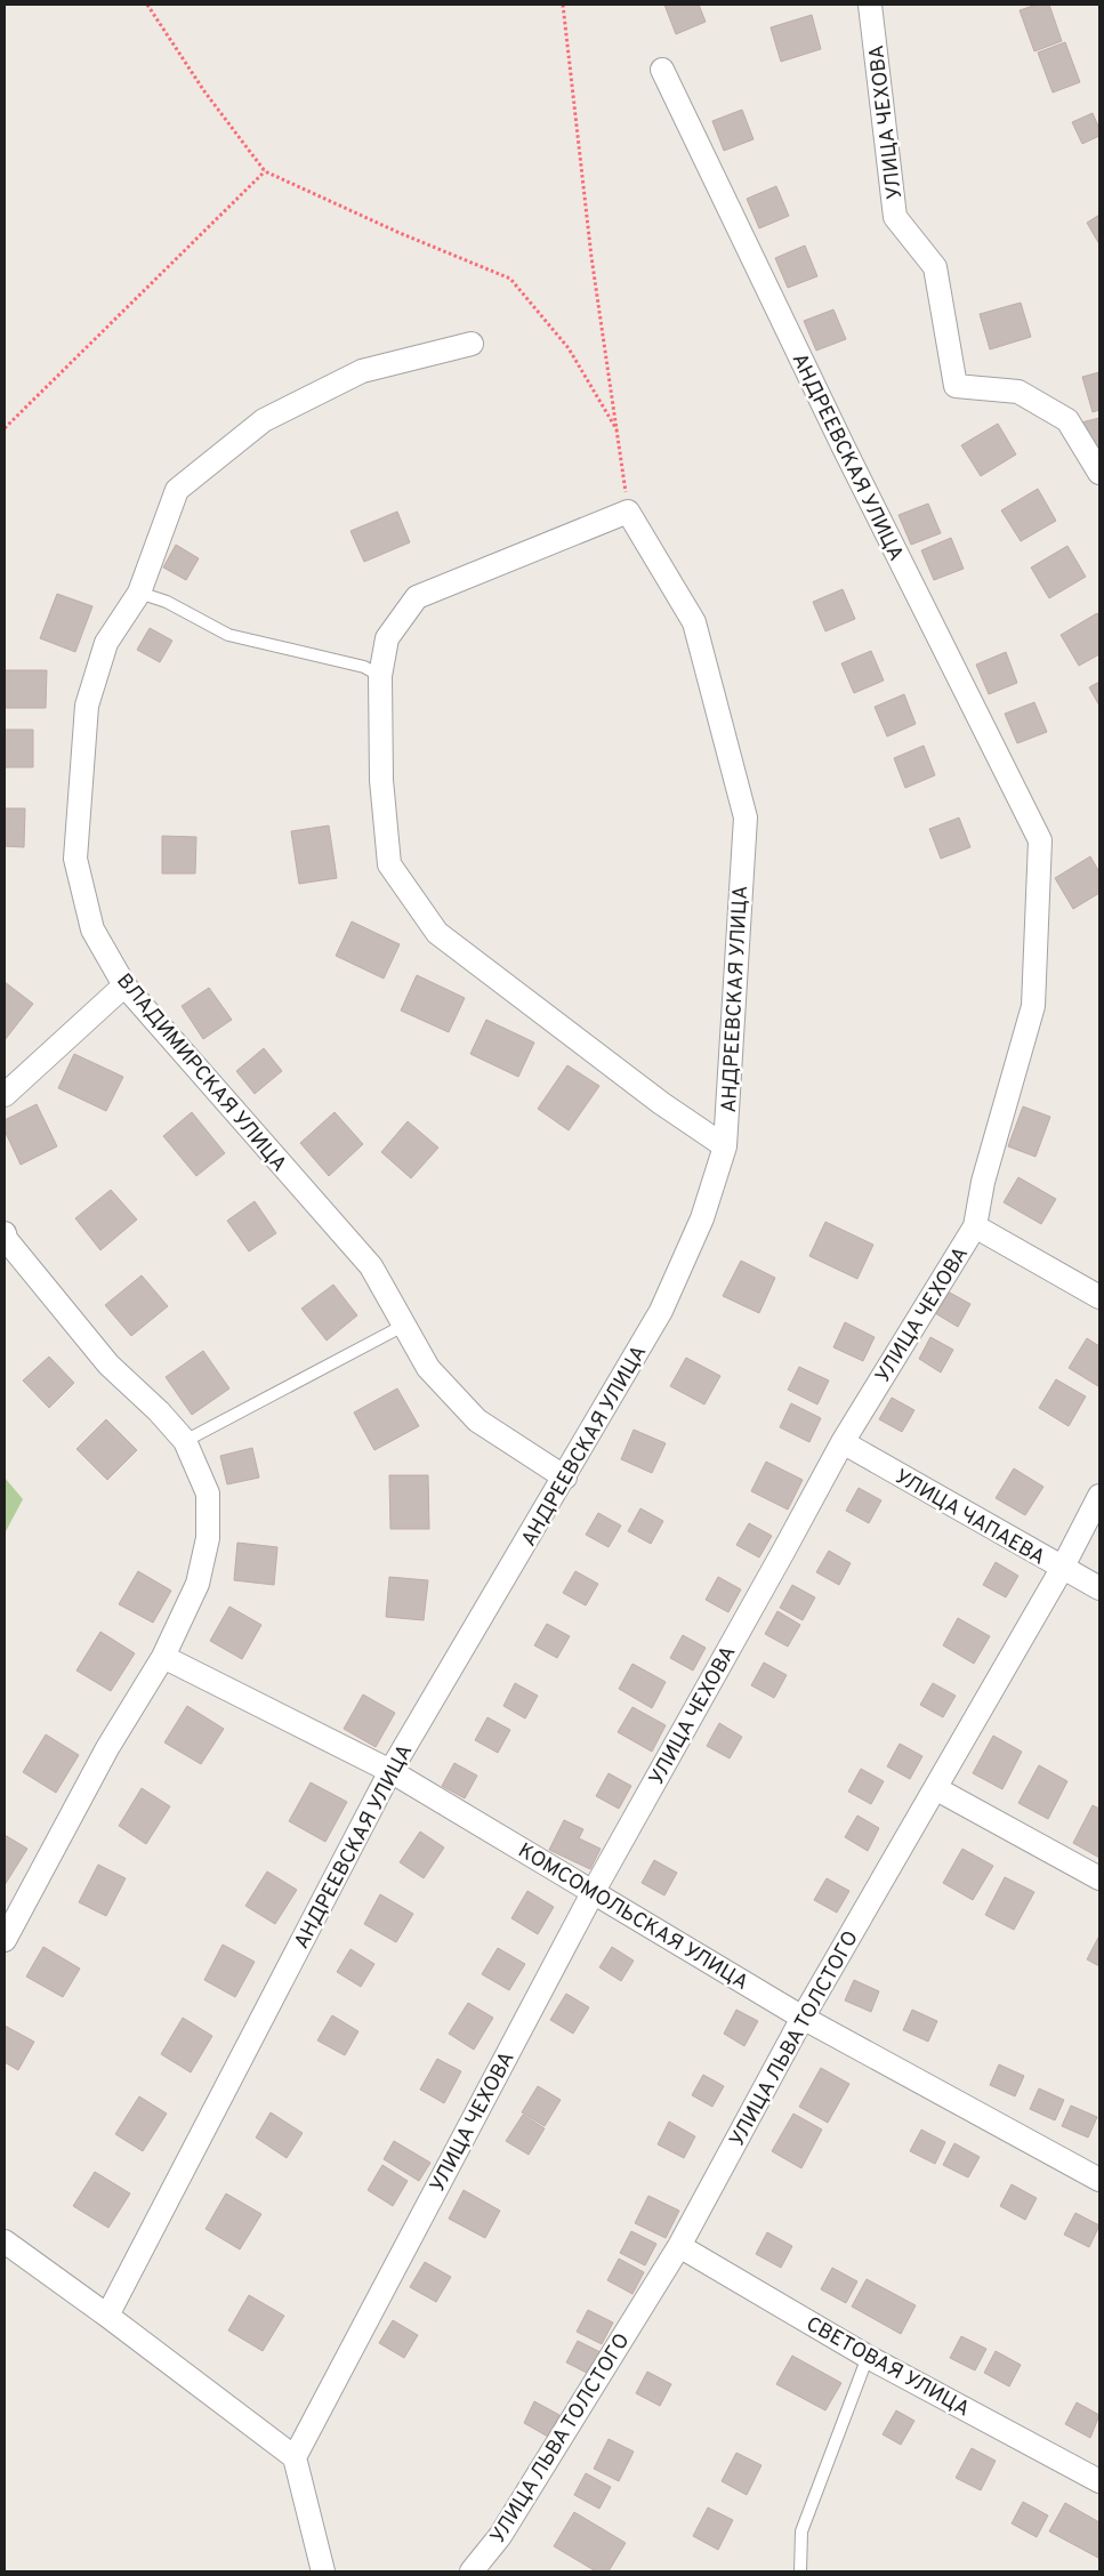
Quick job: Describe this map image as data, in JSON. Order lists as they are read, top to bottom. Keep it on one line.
{"streets":{"street":["УЛИЦА ЧЕХОВА","АНДРЕЕВСКАЯ УЛИЦА","ВЛАДИМИРСКАЯ УЛИЦА","УЛИЦА ЧАПАЕВА","КОМСОМОЛЬСКАЯ УЛИЦА","УЛИЦА ЛЬВА ТОЛСТОГО","СВЕТОВАЯ УЛИЦА"]},"crossings":[["УЛИЦА ЧЕХОВА","АНДРЕЕВСКАЯ УЛИЦА"],["УЛИЦА ЧЕХОВА","УЛИЦА ЧАПАЕВА"],["УЛИЦА ЧЕХОВА","КОМСОМОЛЬСКАЯ УЛИЦА"],["АНДРЕЕВСКАЯ УЛИЦА","ВЛАДИМИРСКАЯ УЛИЦА"],["АНДРЕЕВСКАЯ УЛИЦА","КОМСОМОЛЬСКАЯ УЛИЦА"],["УЛИЦА ЧАПАЕВА","УЛИЦА ЛЬВА ТОЛСТОГО"],["КОМСОМОЛЬСКАЯ УЛИЦА","УЛИЦА ЛЬВА ТОЛСТОГО"],["УЛИЦА ЛЬВА ТОЛСТОГО","СВЕТОВАЯ УЛИЦА"]]}
